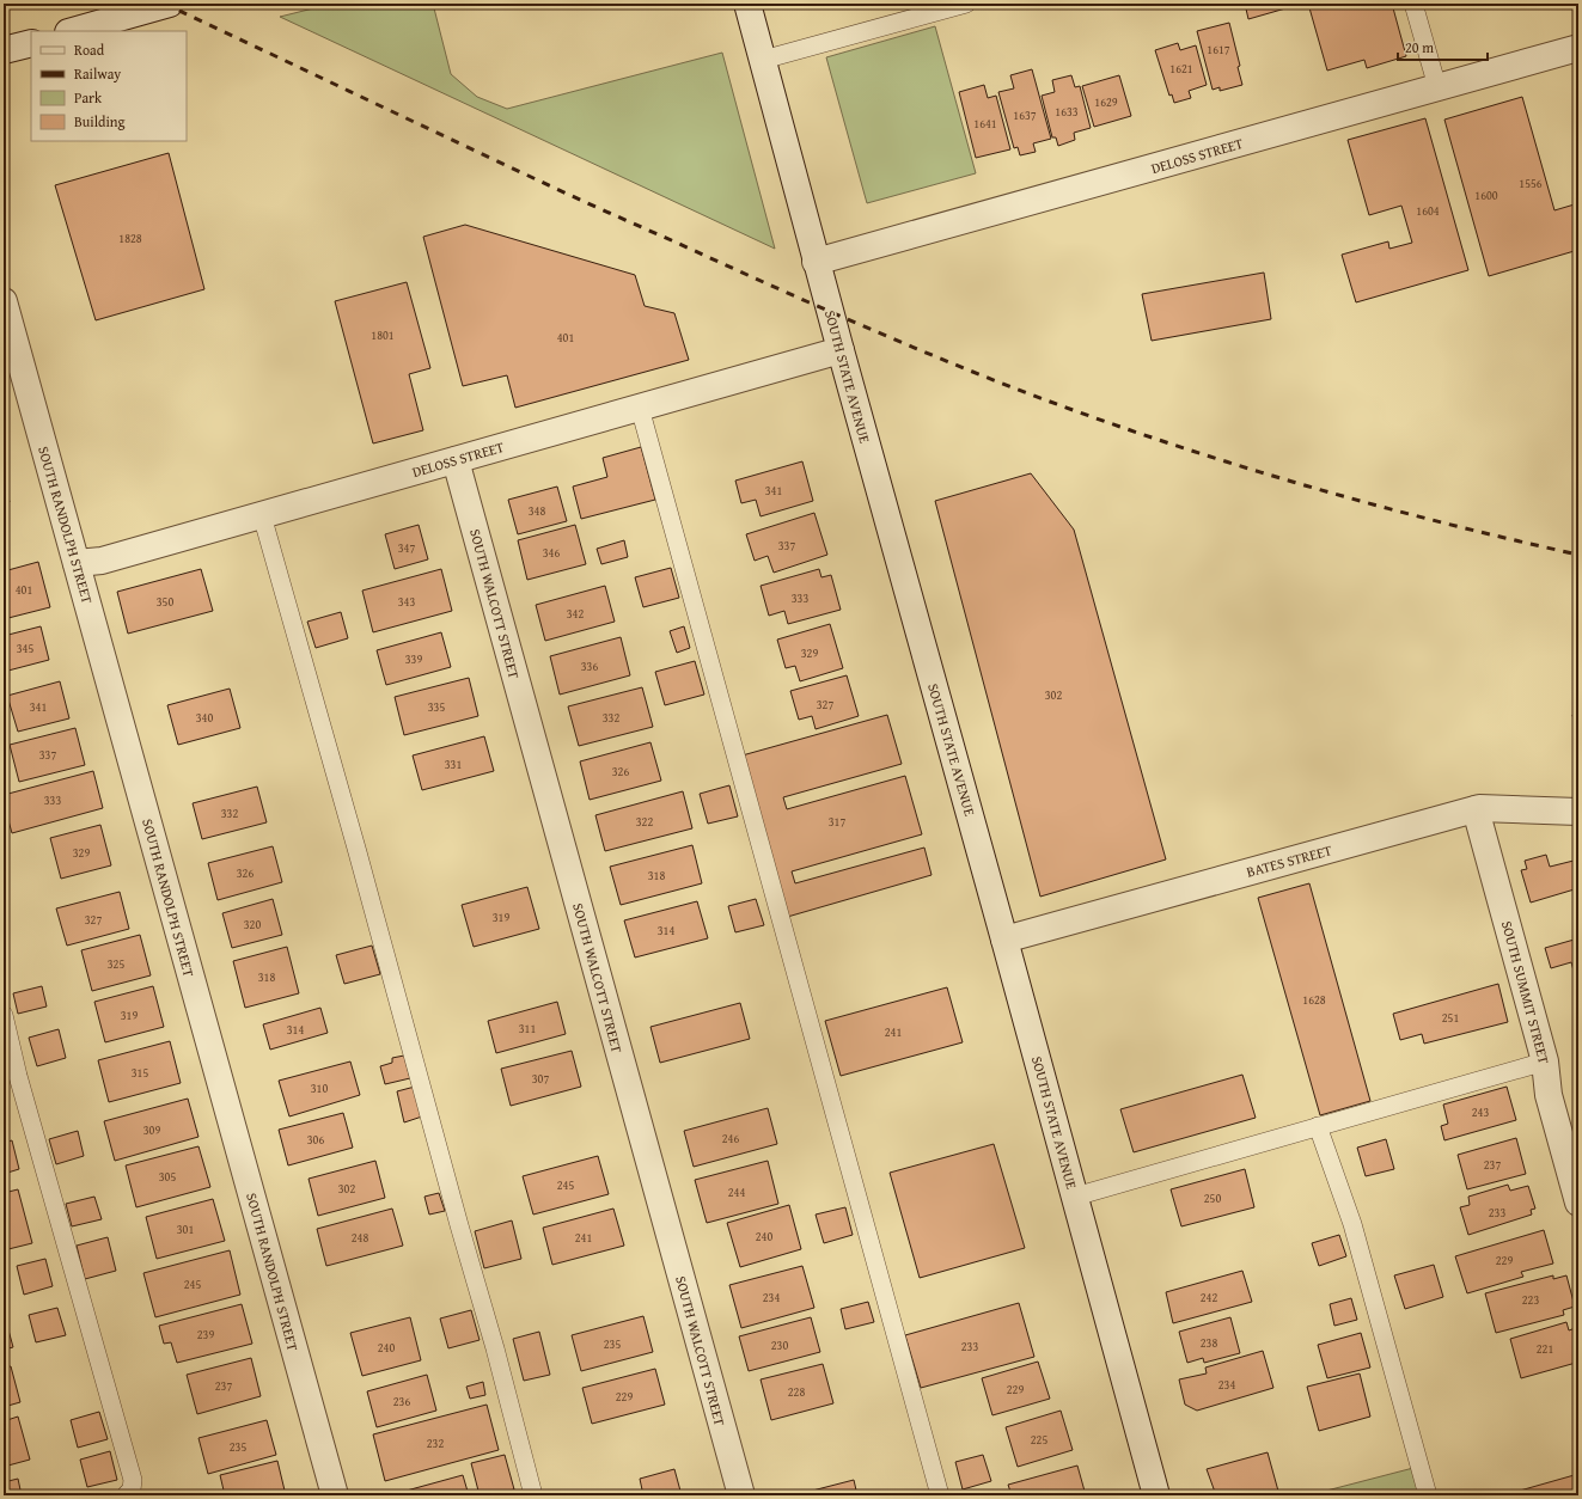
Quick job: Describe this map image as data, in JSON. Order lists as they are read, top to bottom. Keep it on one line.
{"streets":{"street":["DELOSS STREET","SOUTH STATE AVENUE","SOUTH RANDOLPH STREET","SOUTH WALCOTT STREET","BATES STREET","SOUTH SUMMIT STREET"]},"crossings":[["DELOSS STREET","SOUTH STATE AVENUE"],["DELOSS STREET","SOUTH RANDOLPH STREET"],["DELOSS STREET","SOUTH WALCOTT STREET"],["SOUTH STATE AVENUE","BATES STREET"],["BATES STREET","SOUTH SUMMIT STREET"]],"house_numbers":["1617","1621","1629","1633","1637","1641","1556","1600","1604","1828","1801","401","341","348","337","347","346","401","333","350","343","342","345","329","339","336","302","327","341","335","340","332","337","331","326","333","332","322","317","329","326","318","319","327","320","314","325","318","1628","319","251","311","314","241","315","307","310","243","309","246","306","237","305","245","302","244","250","233","301","240","248","241","229","245","234","242","223","239","238","235","230","233","240","221","234","237","229","228","229","236","225","232","235"],"legend":["Road","Railway","Park","Building"],"scale_bar":"20 m"}
